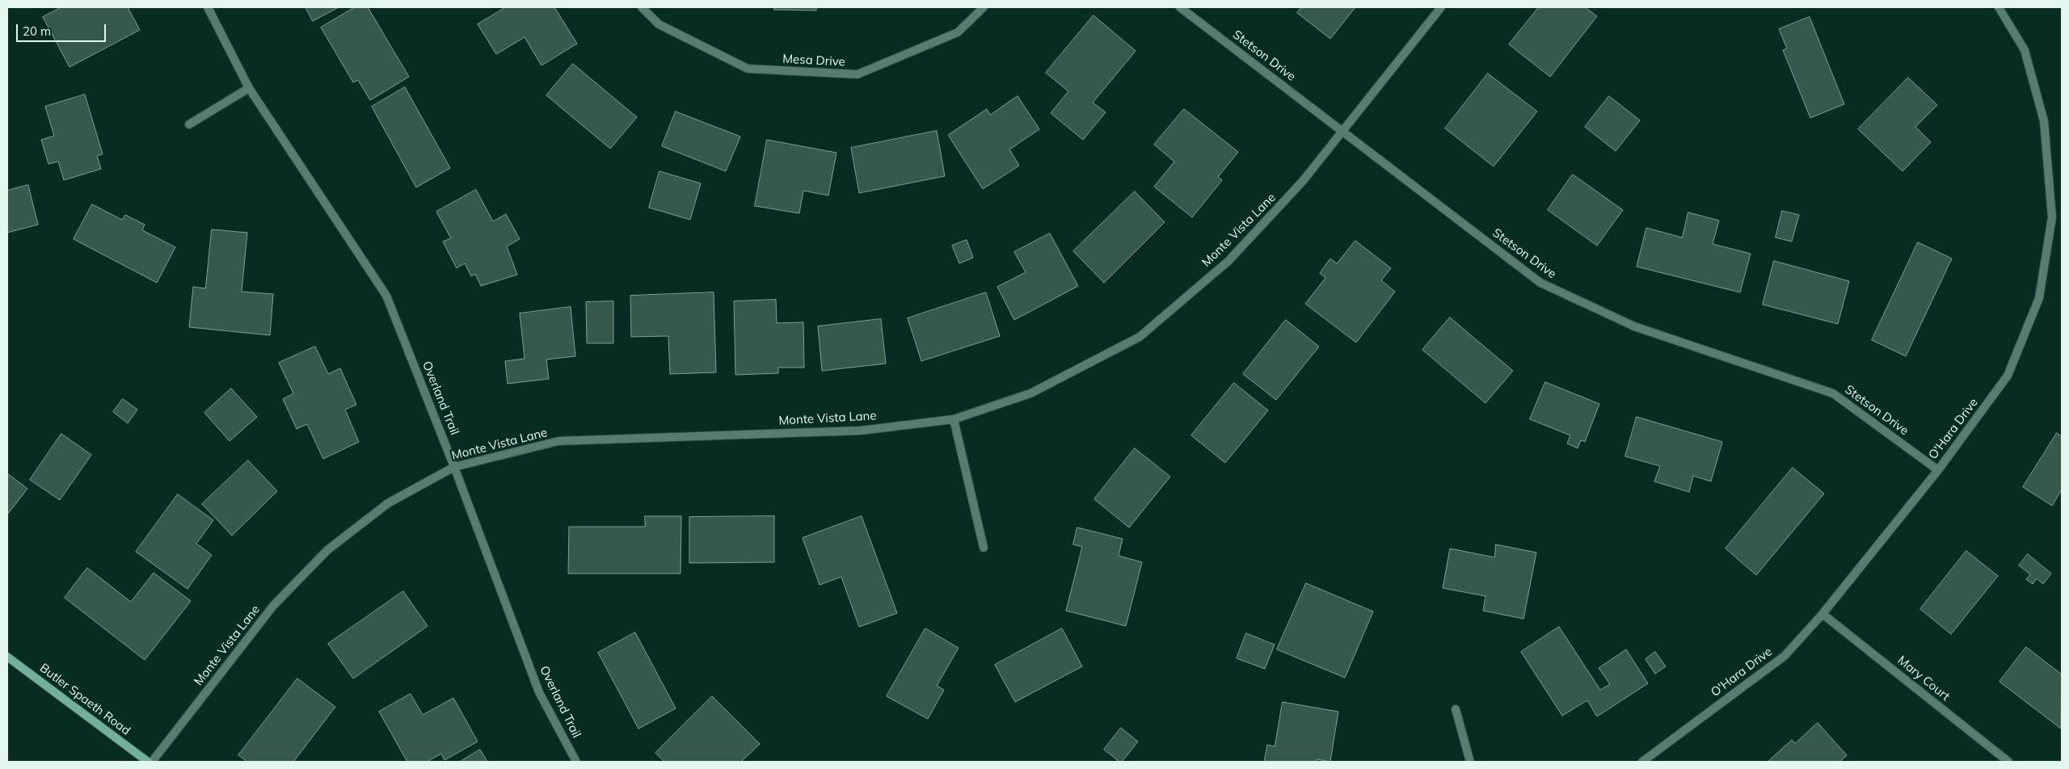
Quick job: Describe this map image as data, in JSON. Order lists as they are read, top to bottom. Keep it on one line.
{"streets":{"main road":["Butler Spaeth Road"],"street":["Stetson Drive","Mesa Drive","Monte Vista Lane","Overland Trail","O'Hara Drive","Mary Court"]},"crossings":[["Stetson Drive","Monte Vista Lane"],["Stetson Drive","O'Hara Drive"],["Monte Vista Lane","Overland Trail"],["O'Hara Drive","Mary Court"]],"scale_bar":"20 m"}
